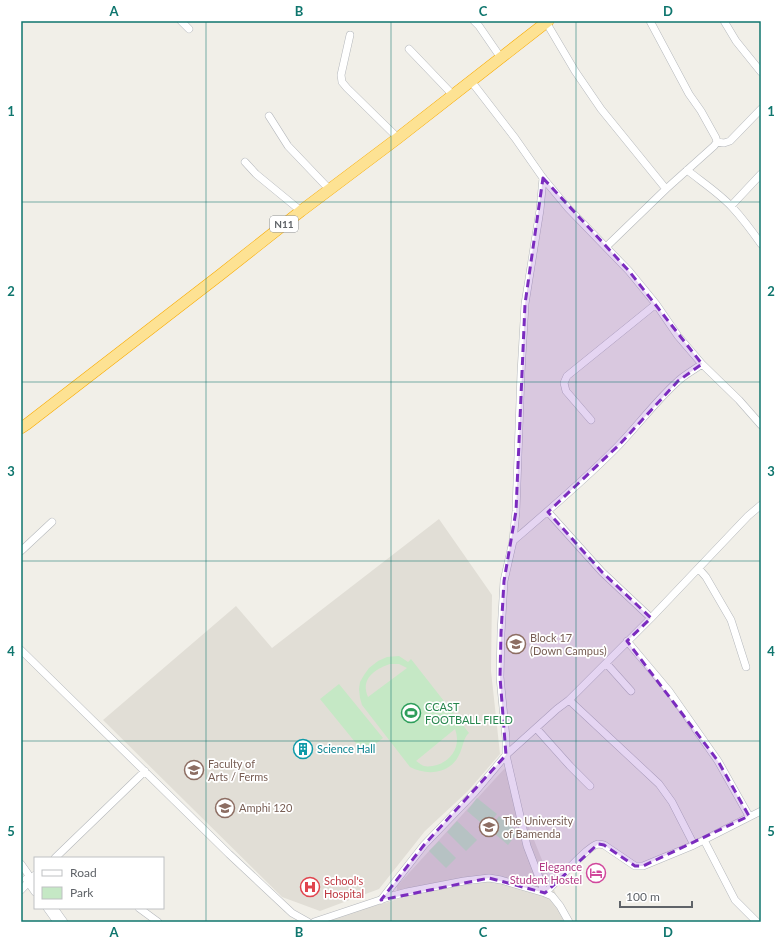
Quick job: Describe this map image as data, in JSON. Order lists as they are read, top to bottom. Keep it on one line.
{"streets":{"highway":["N11"]},"places":{"school or university":["Block 17 (Down Campus)","Faculty of Arts / Ferms","Amphi 120","The University of Bamenda"],"sports":["CCAST FOOTBALL FIELD"],"building":["Science Hall"],"hotel":["Elegance Student Hostel"],"hospital":["School's Hospital"]},"legend":["Road","Park"],"scale_bar":"100 m","grid":{"columns":["A","B","C","D"],"rows":["1","2","3","4","5"]}}
